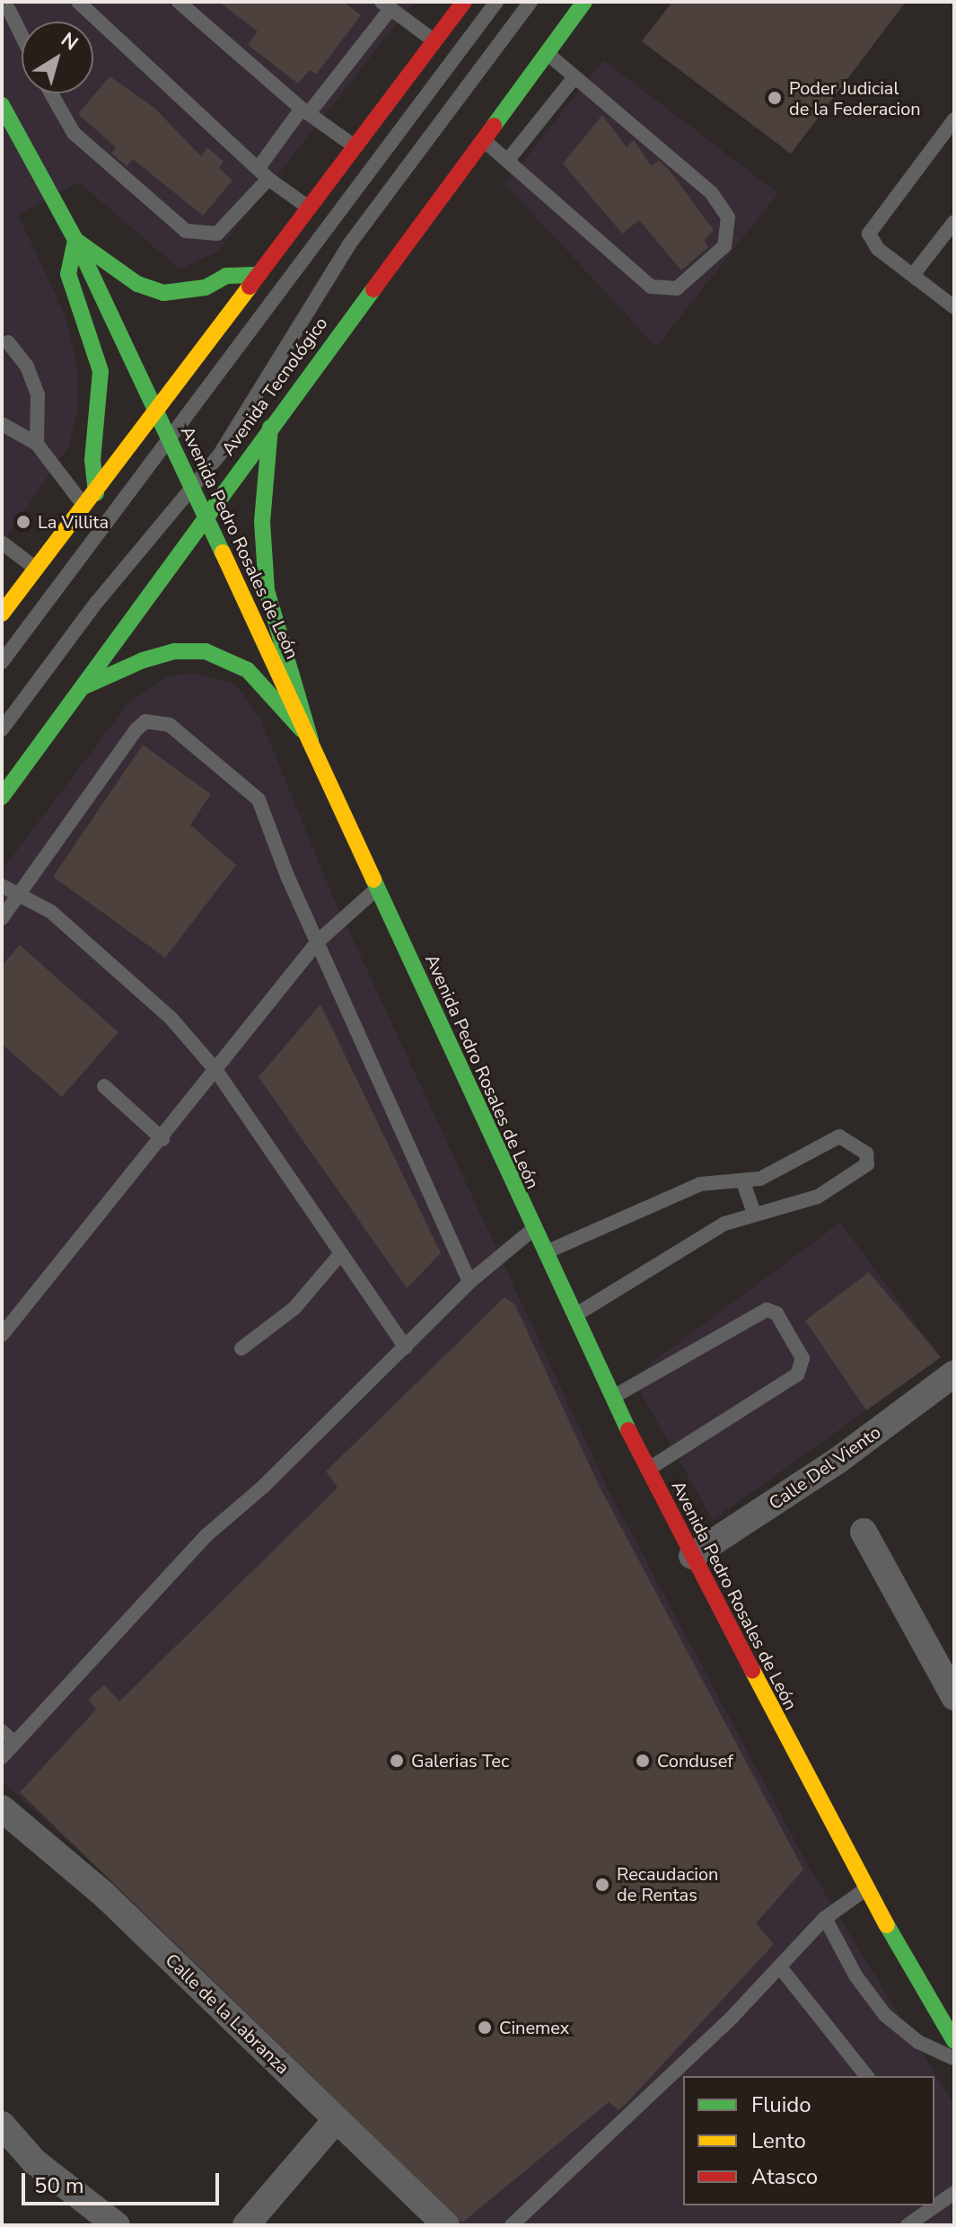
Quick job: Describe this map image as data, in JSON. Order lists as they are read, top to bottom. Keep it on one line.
{"streets":{"main road":["Avenida Tecnológico","Avenida Pedro Rosales de León"],"street":["Calle Del Viento","Calle de la Labranza"]},"crossings":[["Avenida Tecnológico","Avenida Pedro Rosales de León"],["Avenida Pedro Rosales de León","Calle Del Viento"]],"places":["Poder Judicial de la Federacion","La Villita","Galerias Tec","Condusef","Recaudacion de Rentas","Cinemex"],"legend":["Fluido","Lento","Atasco"],"scale_bar":"50 m","north":"top right"}
